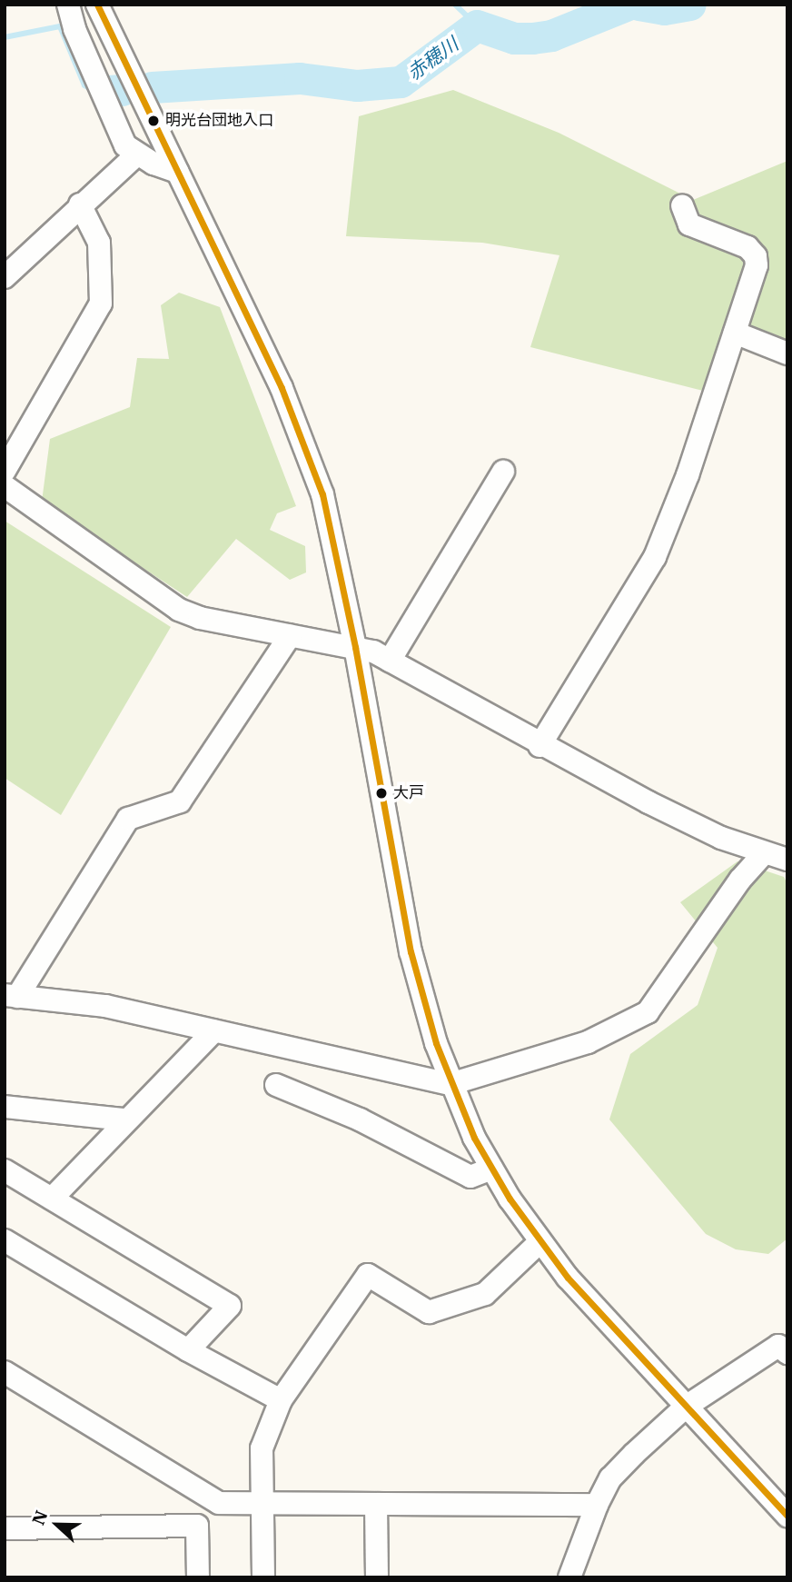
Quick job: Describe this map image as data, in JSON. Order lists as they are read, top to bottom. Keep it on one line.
{"water":["赤穂川"],"places":["明光台団地入口","大戸"],"north":"left"}
